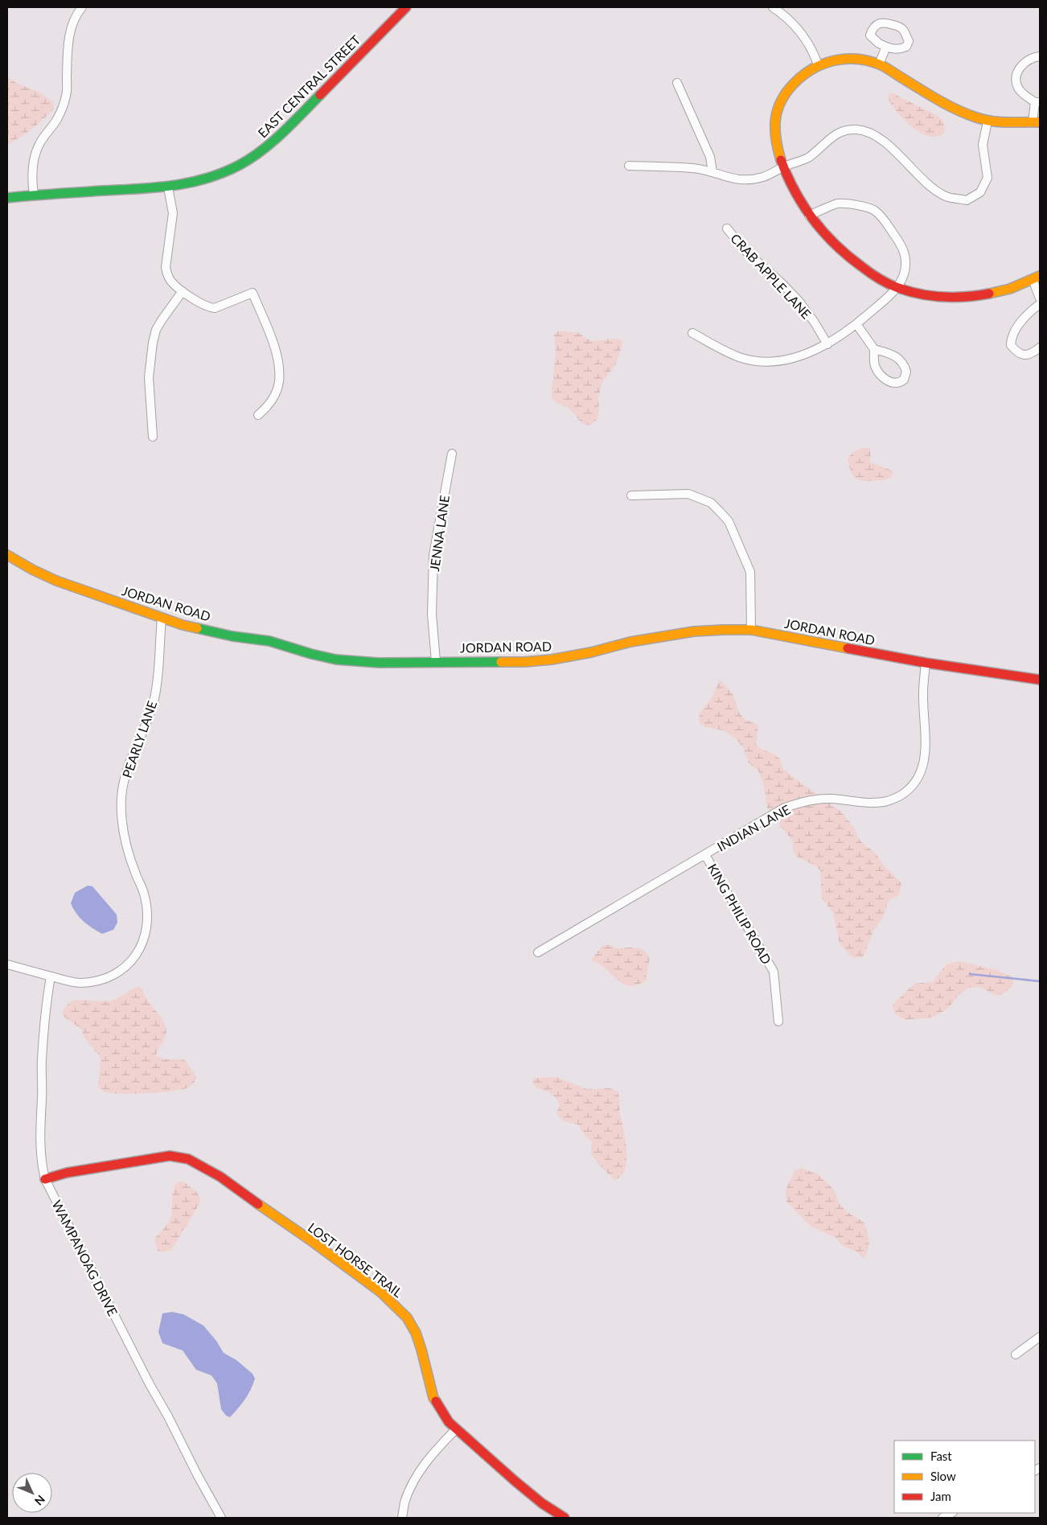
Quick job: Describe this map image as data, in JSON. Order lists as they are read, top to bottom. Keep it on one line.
{"streets":{"street":["EAST CENTRAL STREET","CRAB APPLE LANE","JENNA LANE","JORDAN ROAD","PEARLY LANE","INDIAN LANE","KING PHILIP ROAD","WAMPANOAG DRIVE","LOST HORSE TRAIL"]},"crossings":[["JENNA LANE","JORDAN ROAD"],["JORDAN ROAD","PEARLY LANE"],["JORDAN ROAD","INDIAN LANE"],["PEARLY LANE","WAMPANOAG DRIVE"],["INDIAN LANE","KING PHILIP ROAD"],["WAMPANOAG DRIVE","LOST HORSE TRAIL"]],"legend":["Fast","Slow","Jam"],"north":"bottom right"}
